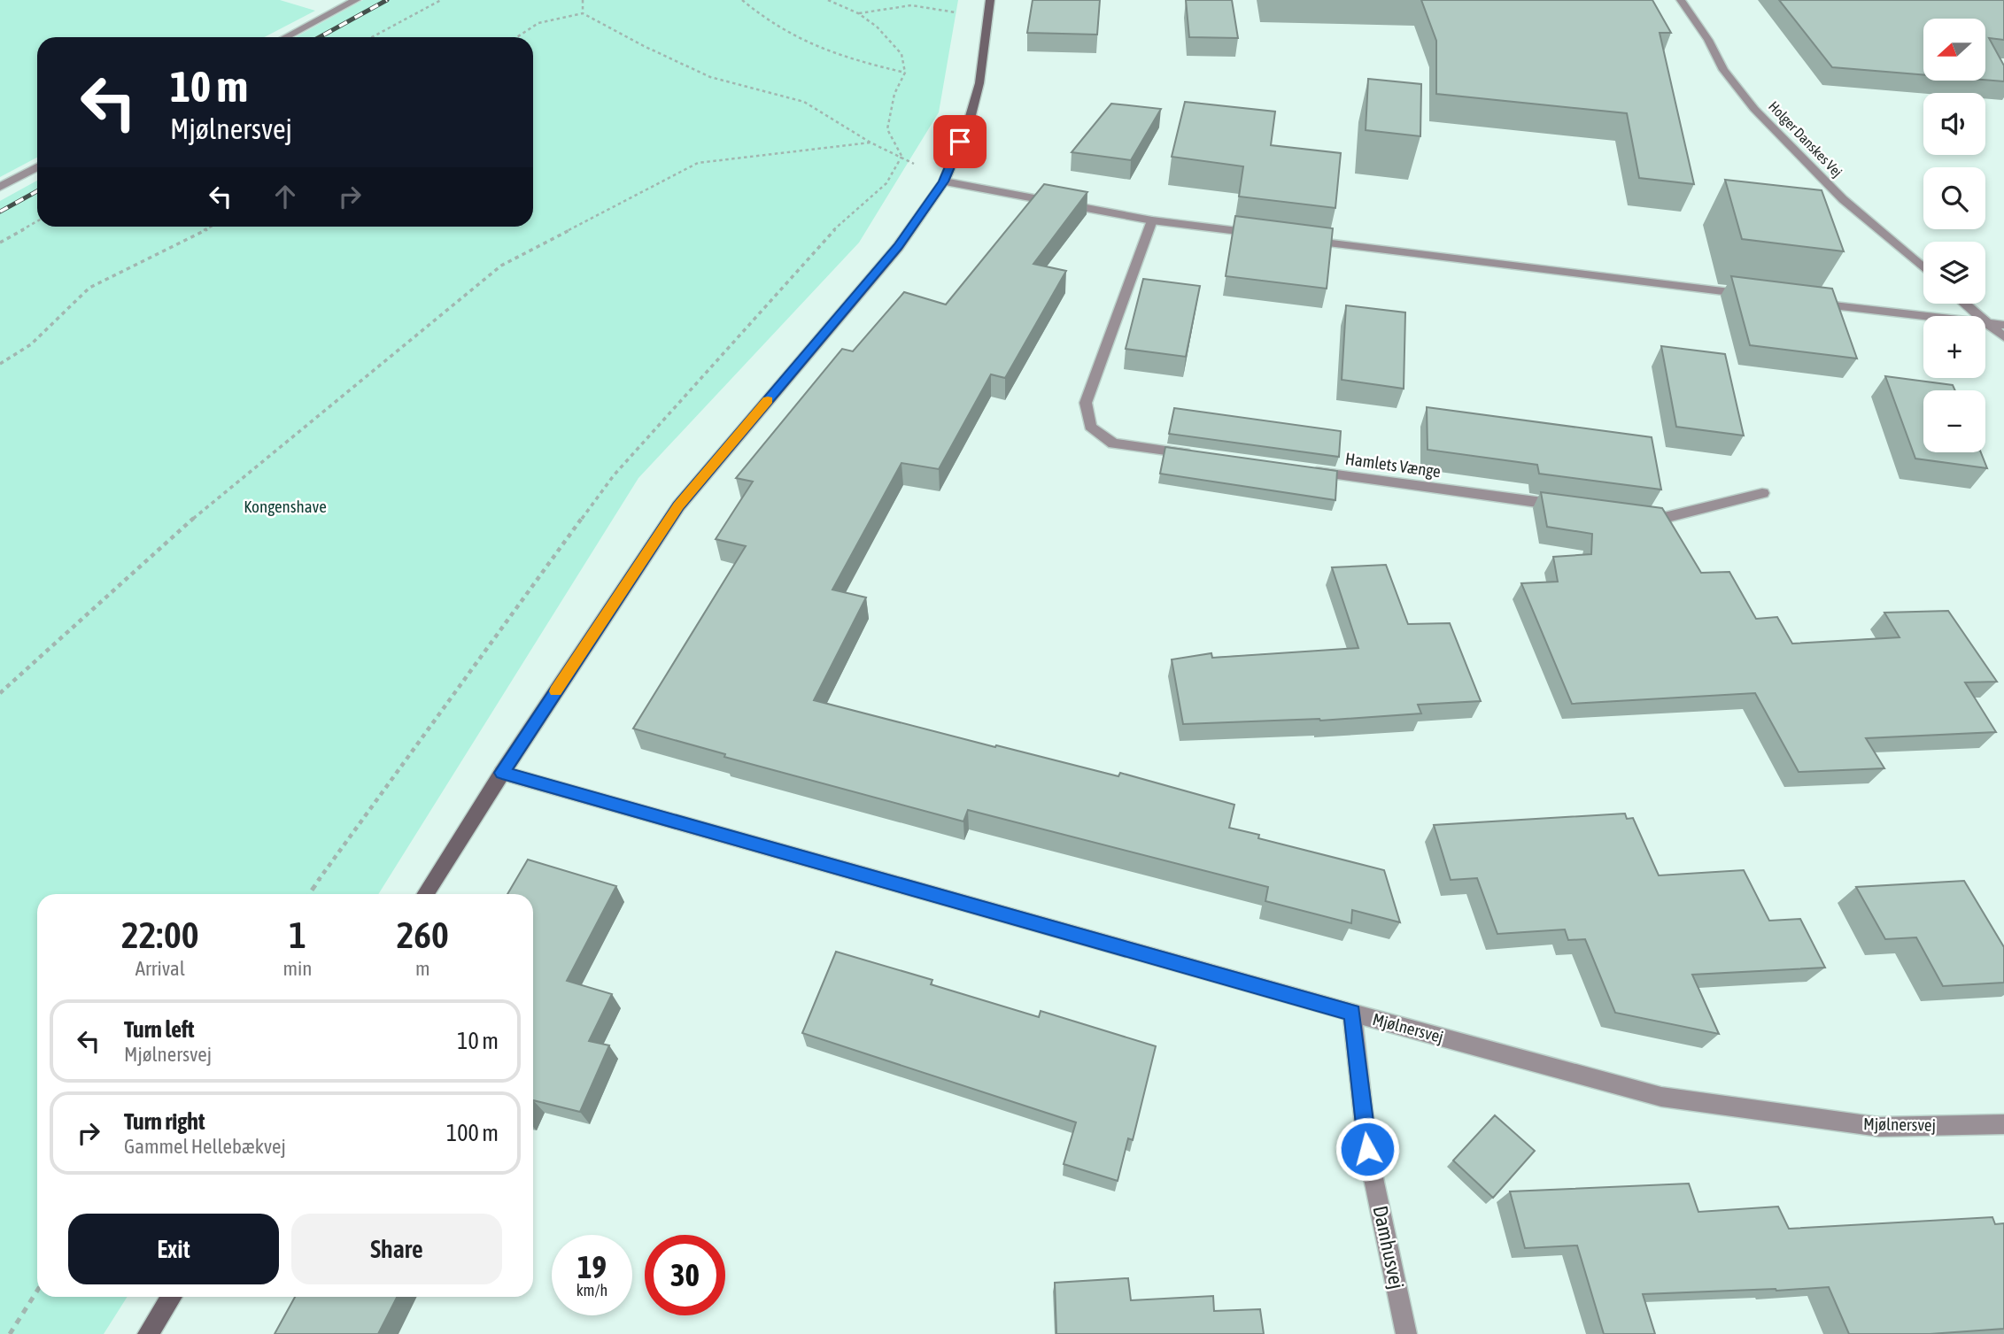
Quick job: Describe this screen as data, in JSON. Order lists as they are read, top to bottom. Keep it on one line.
{"streets":{"street":["Holger Danskes Vej","Hamlets Vænge","Mjølnersvej","Damhusvej"]},"crossings":[["Mjølnersvej","Damhusvej"]],"parks":["Kongenshave"],"north":"left","page":{"map_buttons":["+","−"],"turn":["10 m","Mjølnersvej"],"eta":["22:00","Arrival","1","min","260","m"],"list":[{"name":"Turn left","note":"Mjølnersvej","value":"10 m"},{"name":"Turn right","note":"Gammel Hellebækvej","value":"100 m"}],"buttons":["Exit","Share"],"speed":"19 km/h","limit":"30"}}
